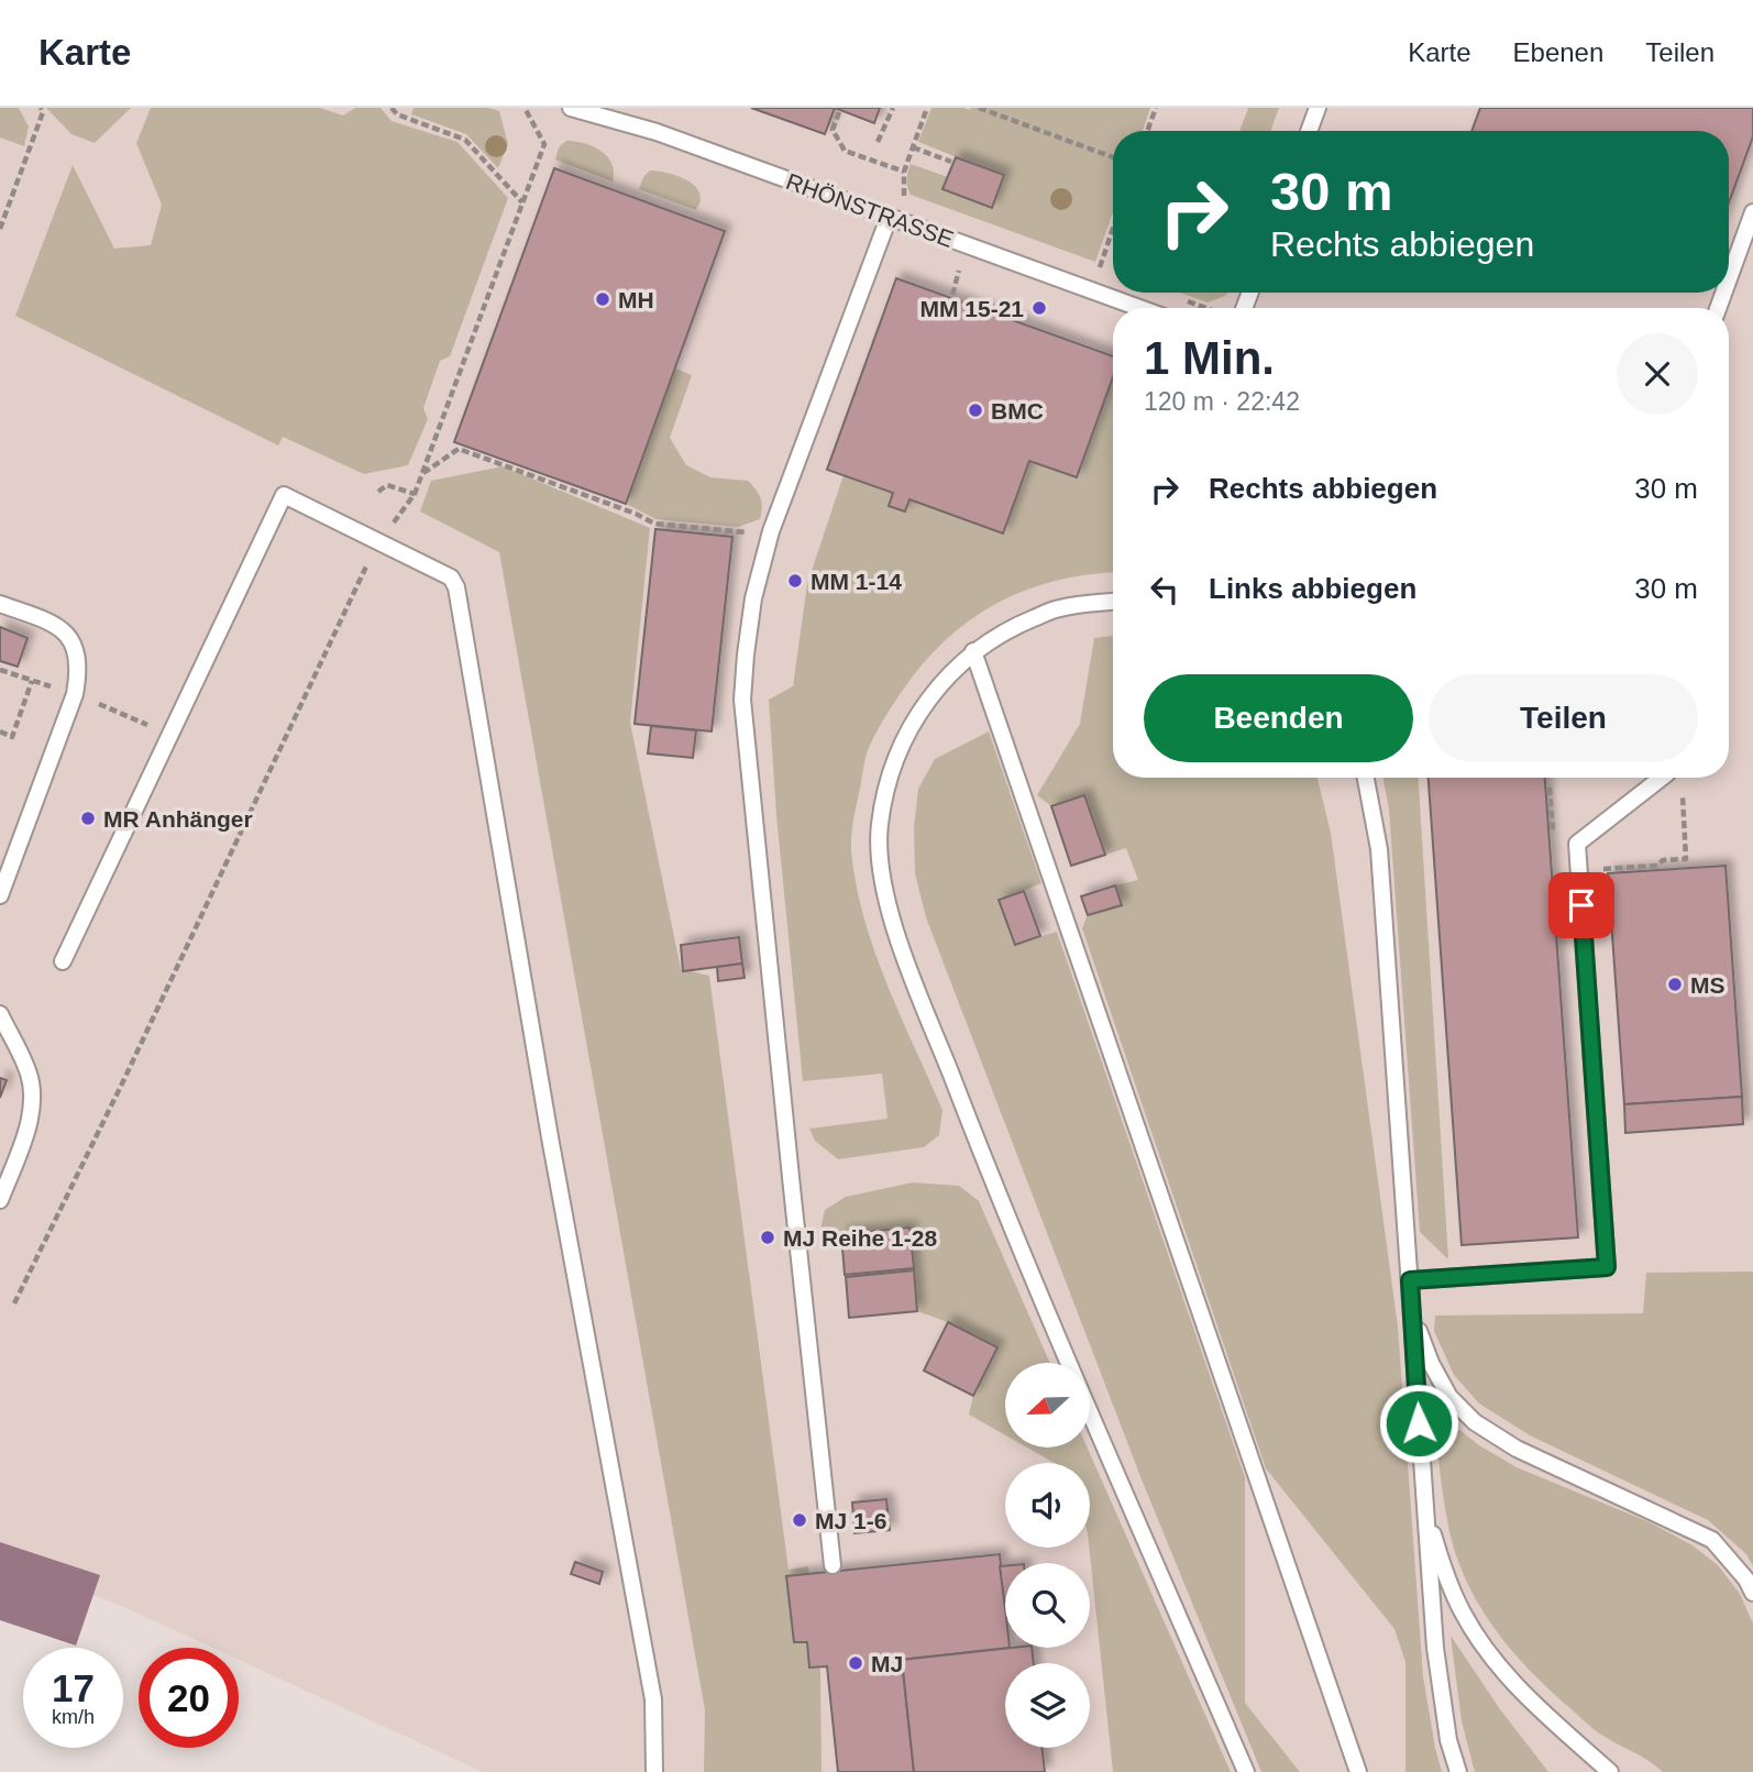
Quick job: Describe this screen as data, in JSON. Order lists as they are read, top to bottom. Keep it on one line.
{"streets":{"lane":["RHÖNSTRASSE"]},"places":["MH","MM 15-21","BMC","MM 1-14","MR Anhänger","MS","MJ Reihe 1-28","MJ 1-6","MJ"],"north":"left","page":{"header":"Karte","nav":["Karte","Ebenen","Teilen"],"turn":["30 m","Rechts abbiegen"],"heading":["1 Min.","120 m · 22:42"],"list":[{"name":"Rechts abbiegen","value":"30 m"},{"name":"Links abbiegen","value":"30 m"}],"buttons":["Beenden","Teilen"],"speed":"17 km/h","limit":"20"}}
